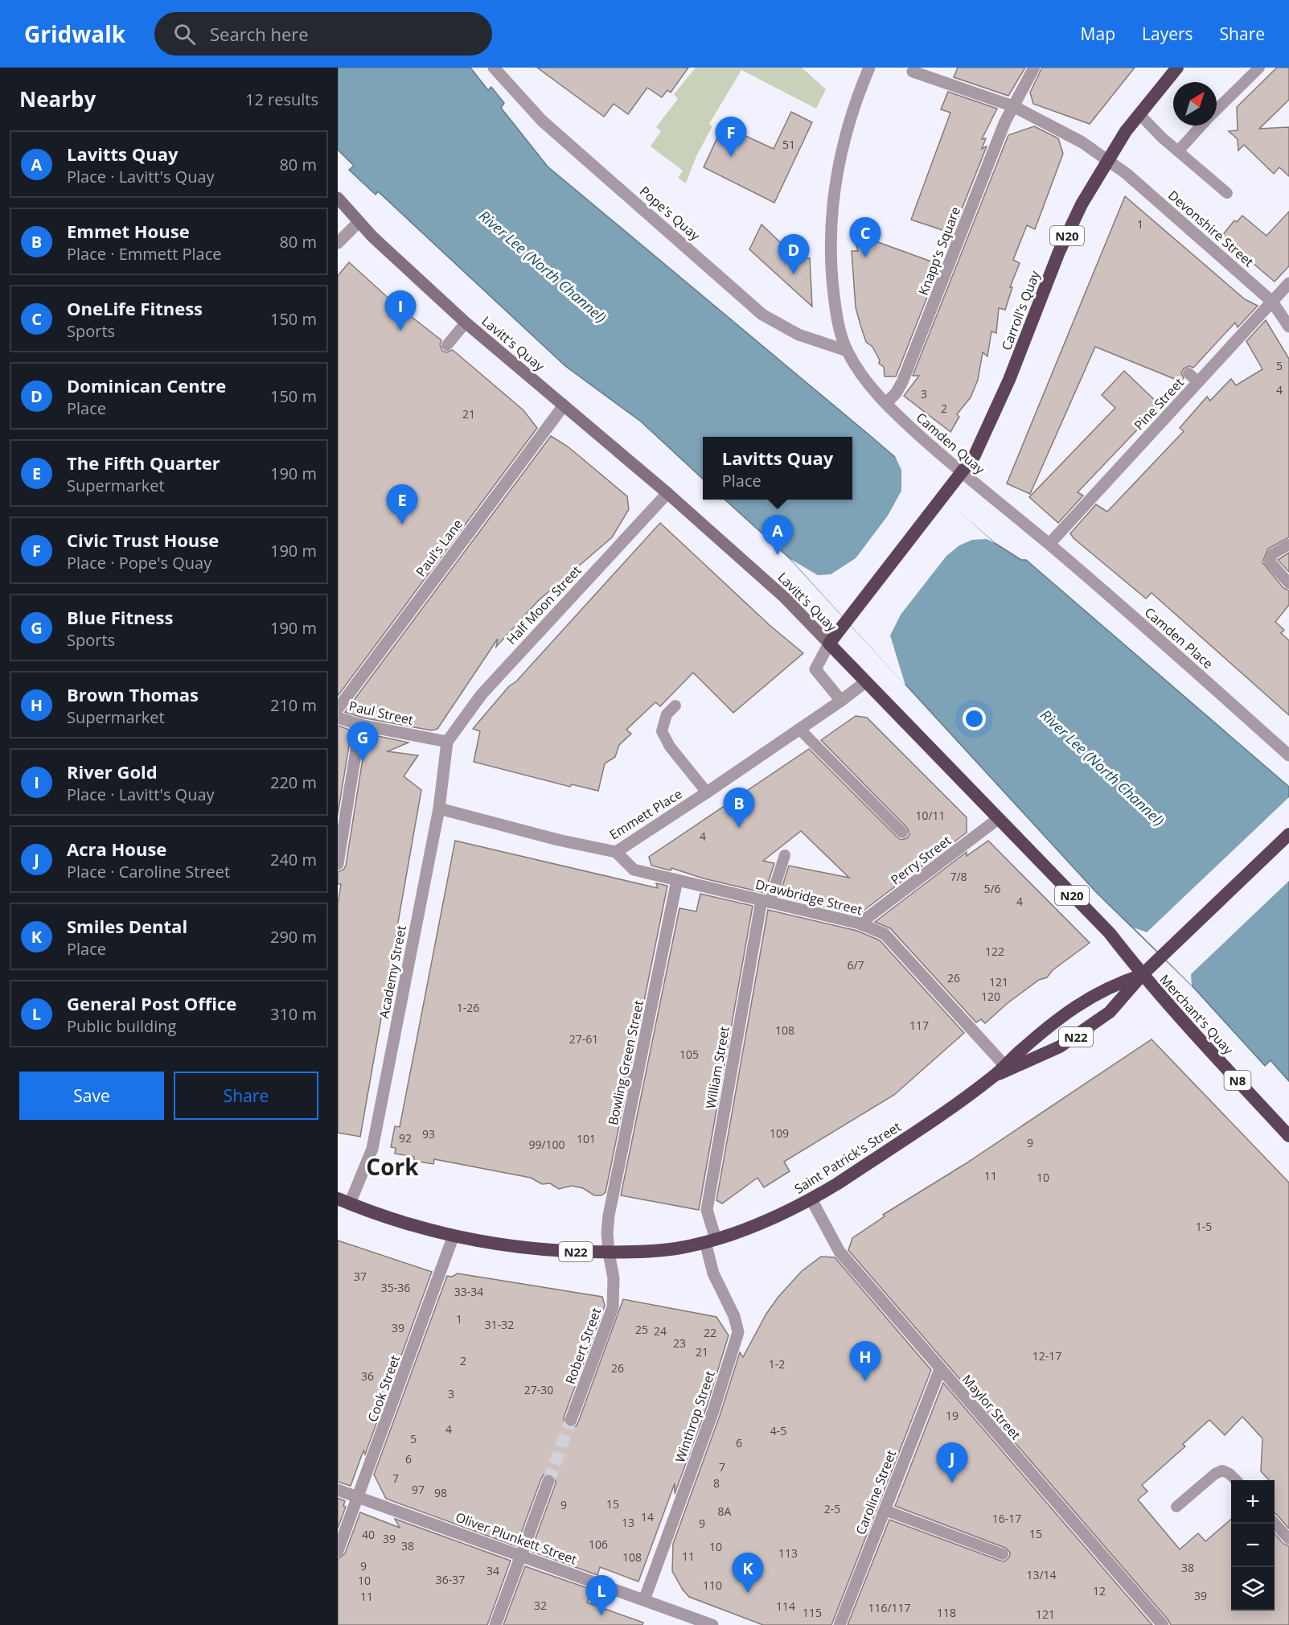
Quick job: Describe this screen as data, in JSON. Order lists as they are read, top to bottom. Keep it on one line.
{"streets":{"highway":["N20","Carroll's Quay","Lavitt's Quay","Merchant's Quay","N22","N8","Saint Patrick's Street"],"street":["Pope's Quay","Devonshire Street","Knapp's Square","Pine Street","Camden Quay","Paul's Lane","Half Moon Street","Camden Place","Paul Street","Emmett Place","Perry Street","Drawbridge Street","Academy Street","Bowling Green Street","William Street","Robert Street","Cook Street","Maylor Street","Winthrop Street","Caroline Street","Oliver Plunkett Street"]},"crossings":[["Pope's Quay","Camden Quay"],["Devonshire Street","N20"],["Devonshire Street","Knapp's Square"],["Devonshire Street","Carroll's Quay"],["Devonshire Street","Pine Street"],["N20","Carroll's Quay"],["N20","Lavitt's Quay"],["N20","Camden Quay"],["Knapp's Square","Camden Quay"],["Carroll's Quay","Camden Quay"],["Lavitt's Quay","Paul's Lane"],["Lavitt's Quay","Half Moon Street"],["Lavitt's Quay","Emmett Place"],["Lavitt's Quay","Perry Street"],["Lavitt's Quay","Merchant's Quay"],["Lavitt's Quay","Saint Patrick's Street"],["Pine Street","Camden Quay"],["Pine Street","Camden Place"],["Camden Quay","Camden Place"],["Half Moon Street","Paul Street"],["Half Moon Street","Academy Street"],["Paul Street","Academy Street"],["Emmett Place","Drawbridge Street"],["Emmett Place","Academy Street"],["Perry Street","Drawbridge Street"],["Drawbridge Street","Bowling Green Street"],["Drawbridge Street","William Street"],["Drawbridge Street","Saint Patrick's Street"],["Academy Street","Saint Patrick's Street"],["Merchant's Quay","Saint Patrick's Street"],["Bowling Green Street","Saint Patrick's Street"],["Bowling Green Street","Robert Street"],["William Street","Saint Patrick's Street"],["William Street","Winthrop Street"],["Saint Patrick's Street","Robert Street"],["Saint Patrick's Street","Cook Street"],["Saint Patrick's Street","Maylor Street"],["Saint Patrick's Street","Winthrop Street"],["Cook Street","Oliver Plunkett Street"],["Maylor Street","Caroline Street"],["Winthrop Street","Oliver Plunkett Street"]],"districts":["Cork"],"water":["River Lee (North Channel)"],"house_numbers":["51","1","5","4","3","2","21","10/11","4","7/8","5/6","4","122","6/7","26","121","120","1-26","117","108","27-61","105","109","93","92","101","9","99/100","11","10","1-5","37","35-36","33-34","1","31-32","39","25","24","22","23","21","12-17","2","1-2","26","36","27-30","3","19","4","4-5","5","6","6","7","7","8","97","98","15","9","2-5","8A","14","16-17","13","9","15","40","39","106","38","10","113","11","108","9","38","34","13/14","36-37","10","110","12","39","11","32","114","116/117","115","118","121"],"north":"top right","page":{"header":"Gridwalk","search":"Search here","nav":["Map","Layers","Share"],"heading":["Nearby","12 results"],"pins":["F","C","D","I","E","A","G","B","H","J","K","L"],"list":[{"mark":"A","name":"Lavitts Quay","note":"Place · Lavitt's Quay","value":"80 m"},{"mark":"B","name":"Emmet House","note":"Place · Emmett Place","value":"80 m"},{"mark":"C","name":"OneLife Fitness","note":"Sports","value":"150 m"},{"mark":"D","name":"Dominican Centre","note":"Place","value":"150 m"},{"mark":"E","name":"The Fifth Quarter","note":"Supermarket","value":"190 m"},{"mark":"F","name":"Civic Trust House","note":"Place · Pope's Quay","value":"190 m"},{"mark":"G","name":"Blue Fitness","note":"Sports","value":"190 m"},{"mark":"H","name":"Brown Thomas","note":"Supermarket","value":"210 m"},{"mark":"I","name":"River Gold","note":"Place · Lavitt's Quay","value":"220 m"},{"mark":"J","name":"Acra House","note":"Place · Caroline Street","value":"240 m"},{"mark":"K","name":"Smiles Dental","note":"Place","value":"290 m"},{"mark":"L","name":"General Post Office","note":"Public building","value":"310 m"}],"popup":["Lavitts Quay","Place"],"buttons":["Save","Share"],"map_buttons":["+","−"]}}
